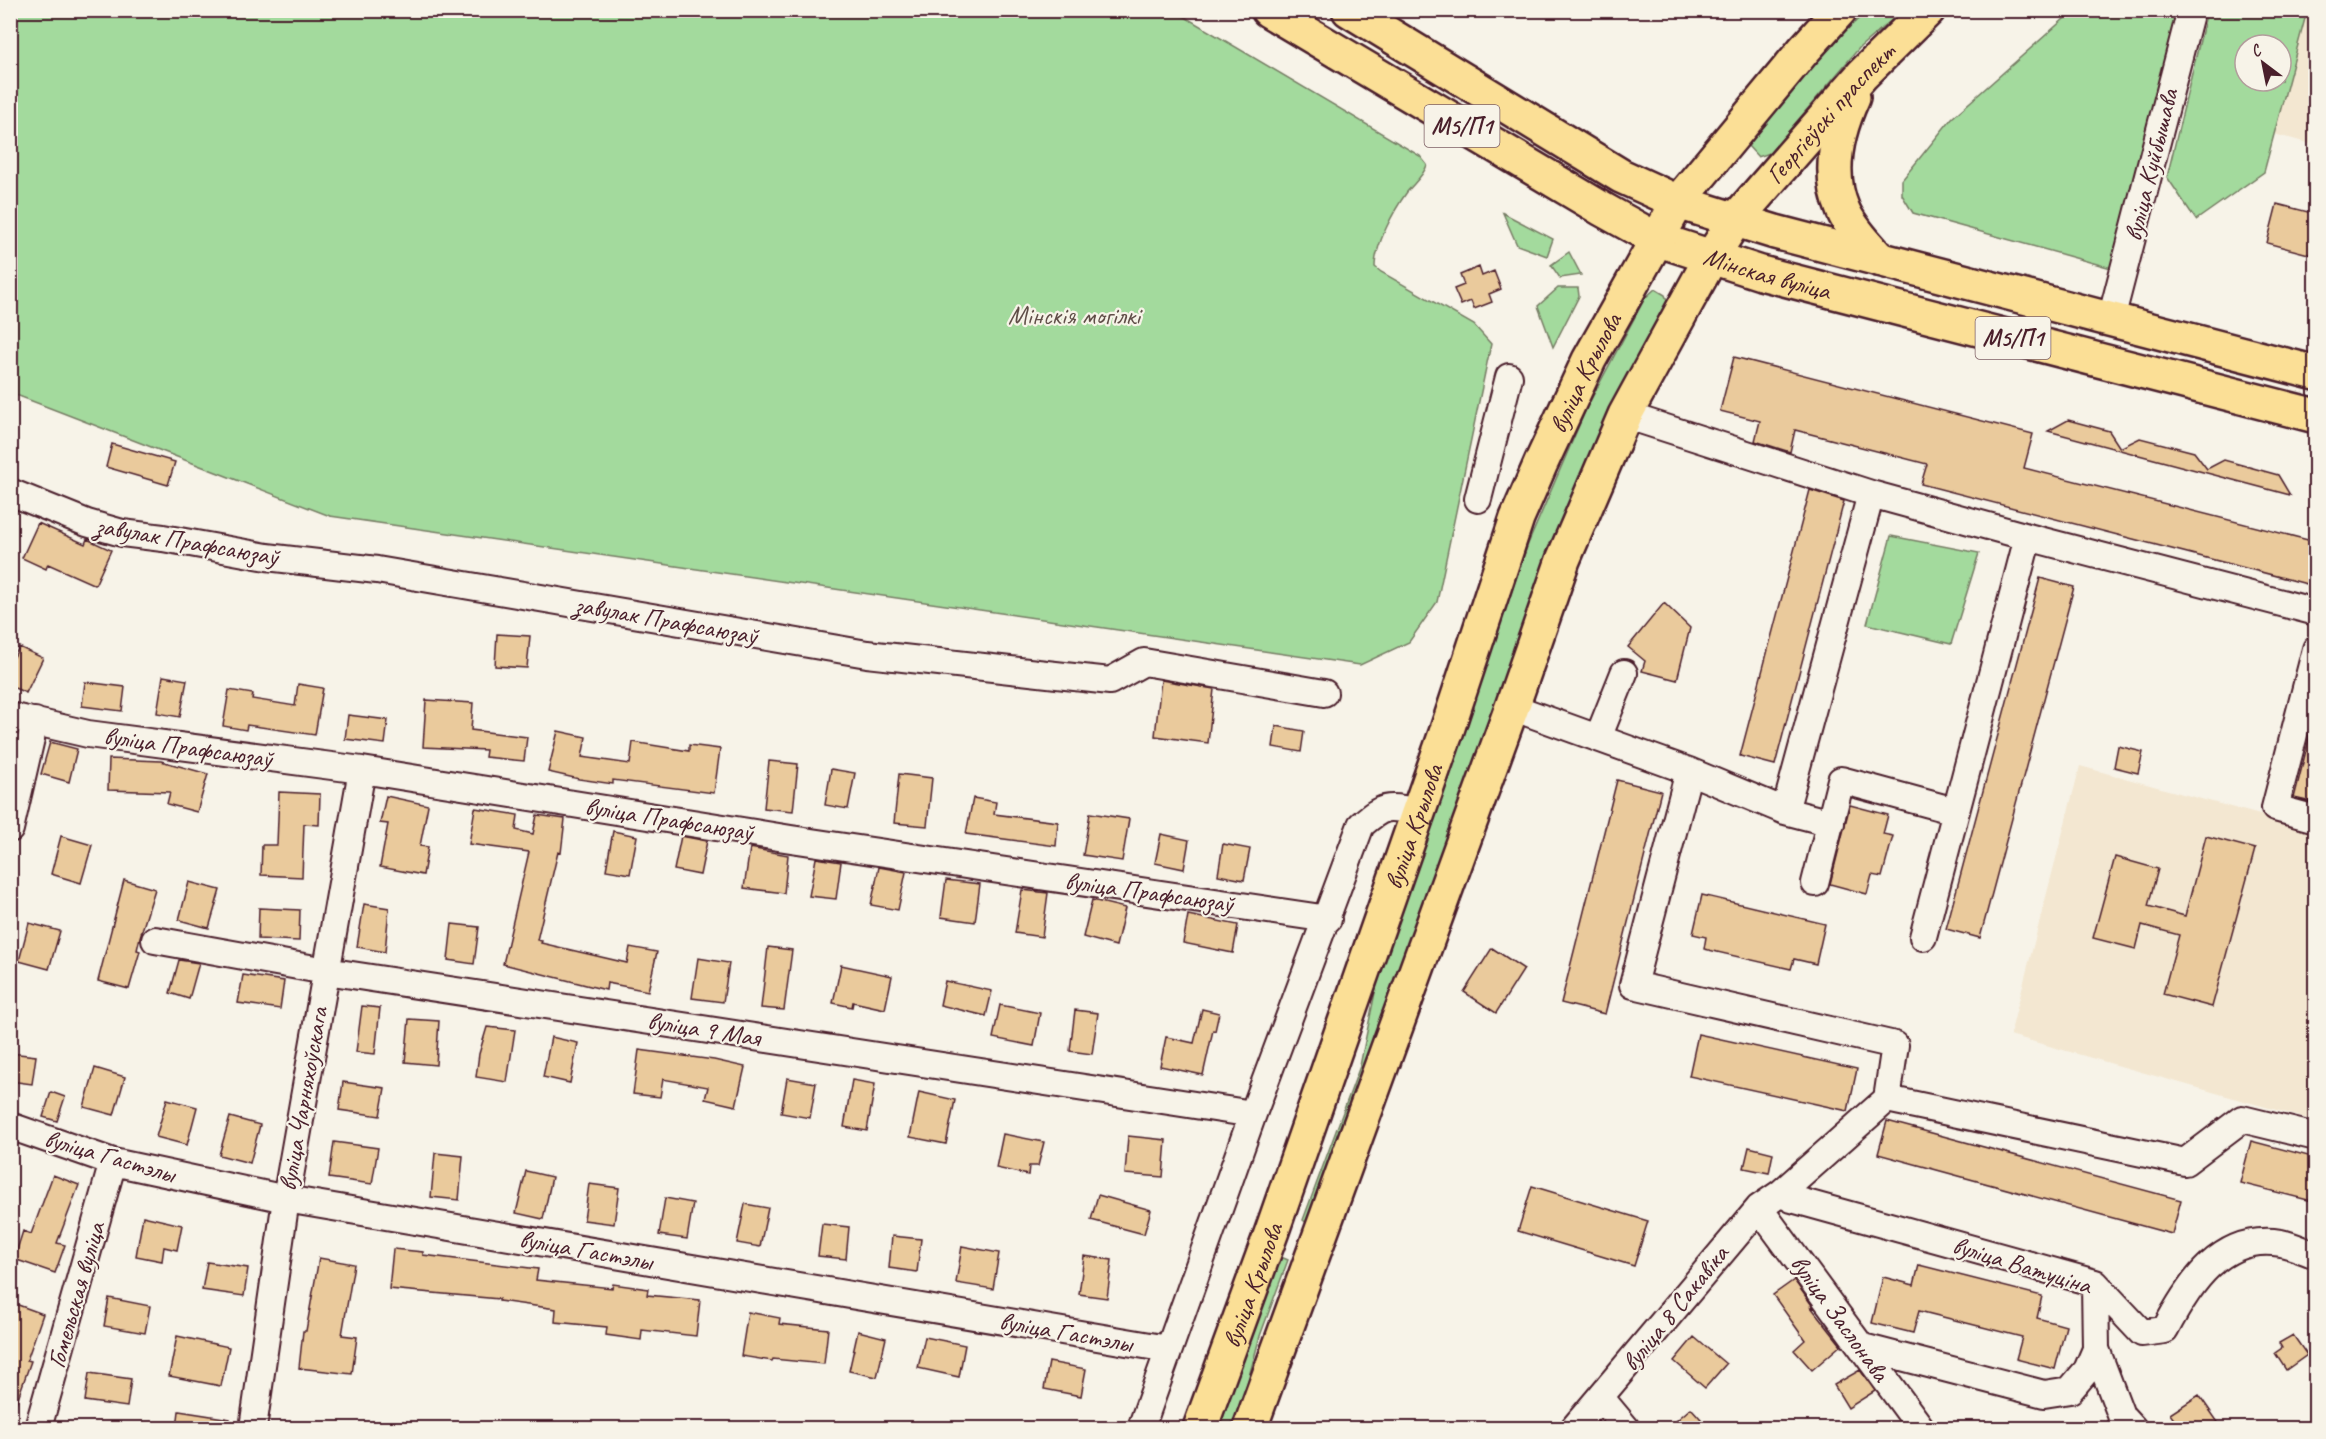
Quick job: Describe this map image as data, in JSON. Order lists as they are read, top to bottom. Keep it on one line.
{"streets":{"main road":["Георгіеўскі праспект","М5/П1","Мінская вуліца","вуліца Крылова"],"street":["вуліца Куйбышава","завулак Прафсаюзаў","вуліца Прафсаюзаў","вуліца 9 Мая","вуліца Чарняхоўскага","вуліца Гастэлы","вуліца Ватуціна","Гомельская вуліца","вуліца 8 Сакавіка","вуліца Заслонава"]},"crossings":[["Георгіеўскі праспект","Мінская вуліца"],["Георгіеўскі праспект","вуліца Крылова"],["вуліца Куйбышава","Мінская вуліца"],["Мінская вуліца","вуліца Крылова"],["вуліца Прафсаюзаў","вуліца Чарняхоўскага"],["вуліца 9 Мая","вуліца Чарняхоўскага"],["вуліца Чарняхоўскага","вуліца Гастэлы"],["вуліца Гастэлы","Гомельская вуліца"],["вуліца Ватуціна","вуліца 8 Сакавіка"],["вуліца 8 Сакавіка","вуліца Заслонава"]],"parks":["Мінскія могілкі"],"north":"top left"}
